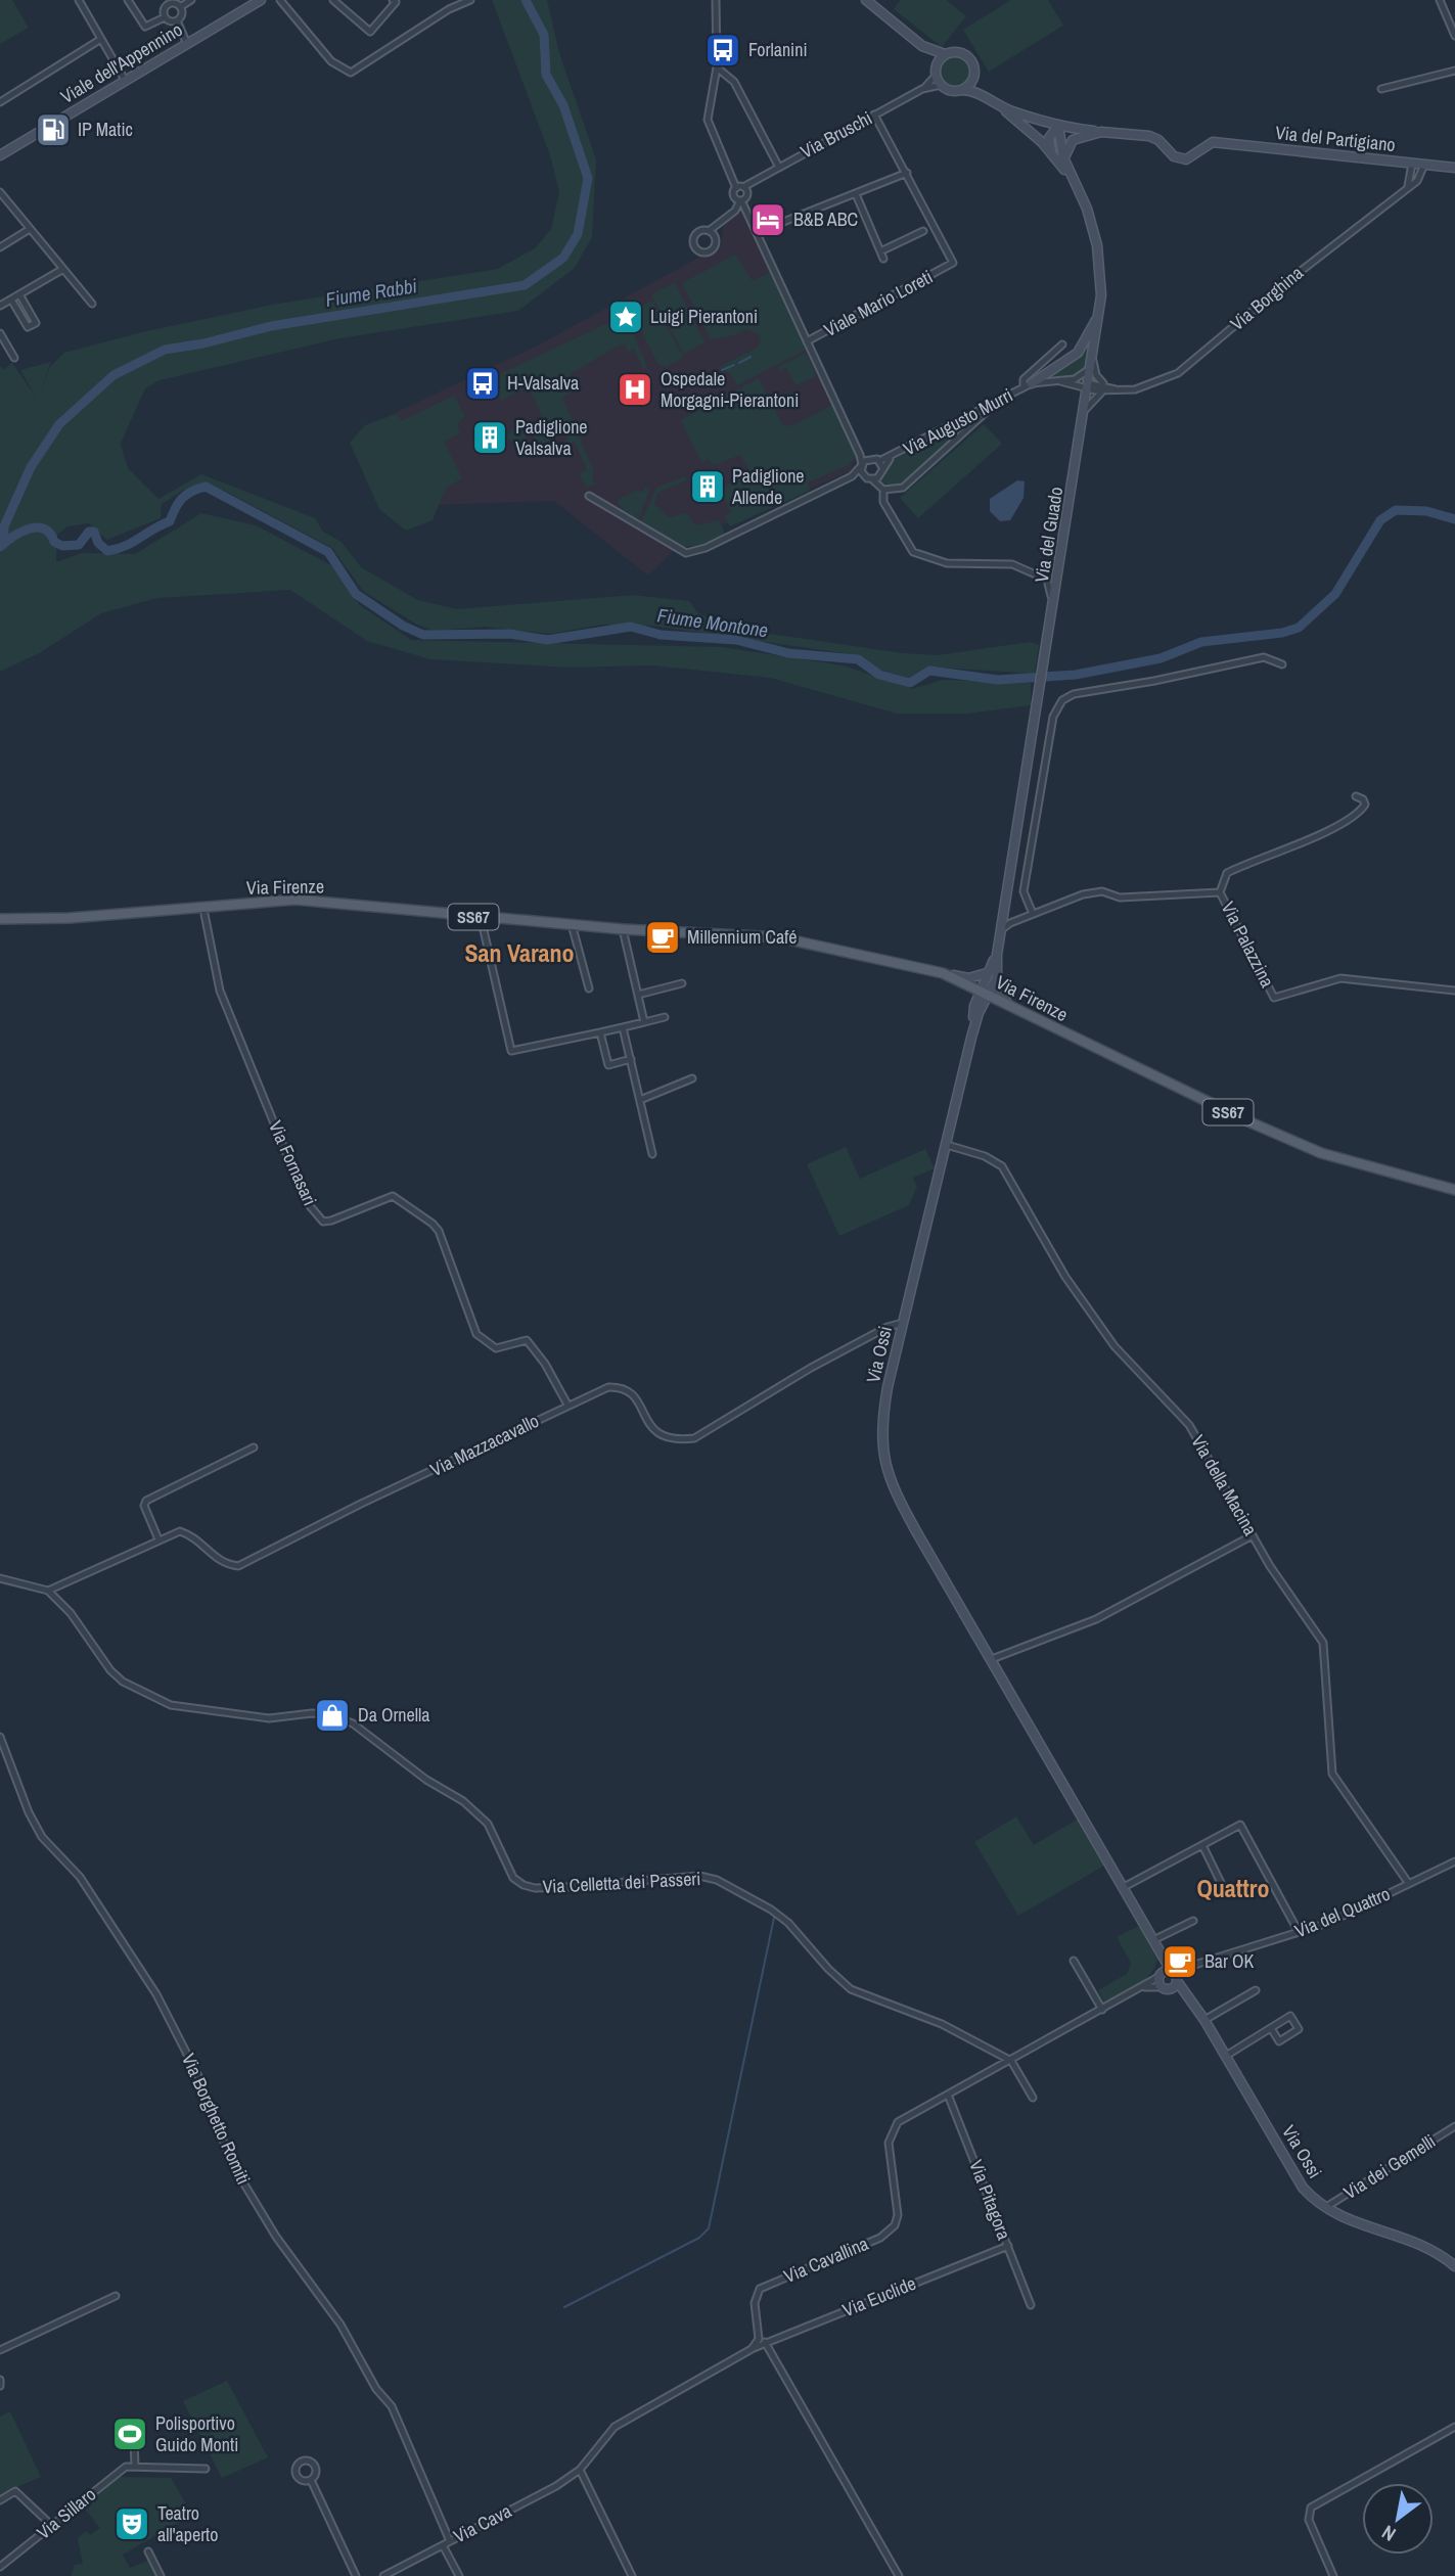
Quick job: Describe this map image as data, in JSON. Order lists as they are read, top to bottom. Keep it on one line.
{"streets":{"main road":["Via Firenze","SS67"],"street":["Viale dell'Appennino","Via Bruschi","Via del Partigiano","Via Borghina","Viale Mario Loreti","Via Augusto Murri","Via del Guado","Via Palazzina","Via Fornasari","Via Ossi","Via Mazzacavallo","Via della Macina","Via Celletta dei Passeri","Via del Quattro","Via Borghetto Romiti","Via dei Gemelli","Via Pitagora","Via Cavallina","Via Euclide","Via Sillaro","Via Cava"]},"crossings":[["Via Bruschi","Viale Mario Loreti"],["Via del Partigiano","Via Borghina"],["Via Borghina","Via Augusto Murri"],["Via Borghina","Via del Guado"],["Via Augusto Murri","Via del Guado"],["Via del Guado","Via Firenze"],["Via del Guado","Via Palazzina"],["Via del Guado","Via Ossi"],["Via Firenze","Via Fornasari"],["Via Firenze","Via Ossi"],["Via Fornasari","Via Mazzacavallo"],["Via Ossi","Via Mazzacavallo"],["Via Ossi","Via della Macina"],["Via Ossi","Via del Quattro"],["Via Ossi","Via dei Gemelli"],["Via Mazzacavallo","Via Celletta dei Passeri"],["Via della Macina","Via del Quattro"],["Via Celletta dei Passeri","Via Cavallina"],["Via Borghetto Romiti","Via Cava"],["Via Pitagora","Via Cavallina"],["Via Pitagora","Via Euclide"],["Via Cavallina","Via Euclide"]],"districts":["San Varano","Quattro"],"water":["Fiume Rabbi","Fiume Montone"],"places":{"bus stop":["Forlanini","H-Valsalva"],"fuel station":["IP Matic"],"hotel":["B&B ABC"],"place":["Luigi Pierantoni"],"hospital":["Ospedale Morgagni-Pierantoni"],"building":["Padiglione Valsalva","Padiglione Allende"],"cafe":["Millennium Café","Bar OK"],"shop":["Da Ornella"],"sports":["Polisportivo Guido Monti"],"theatre":["Teatro all'aperto"]},"north":"bottom left"}
